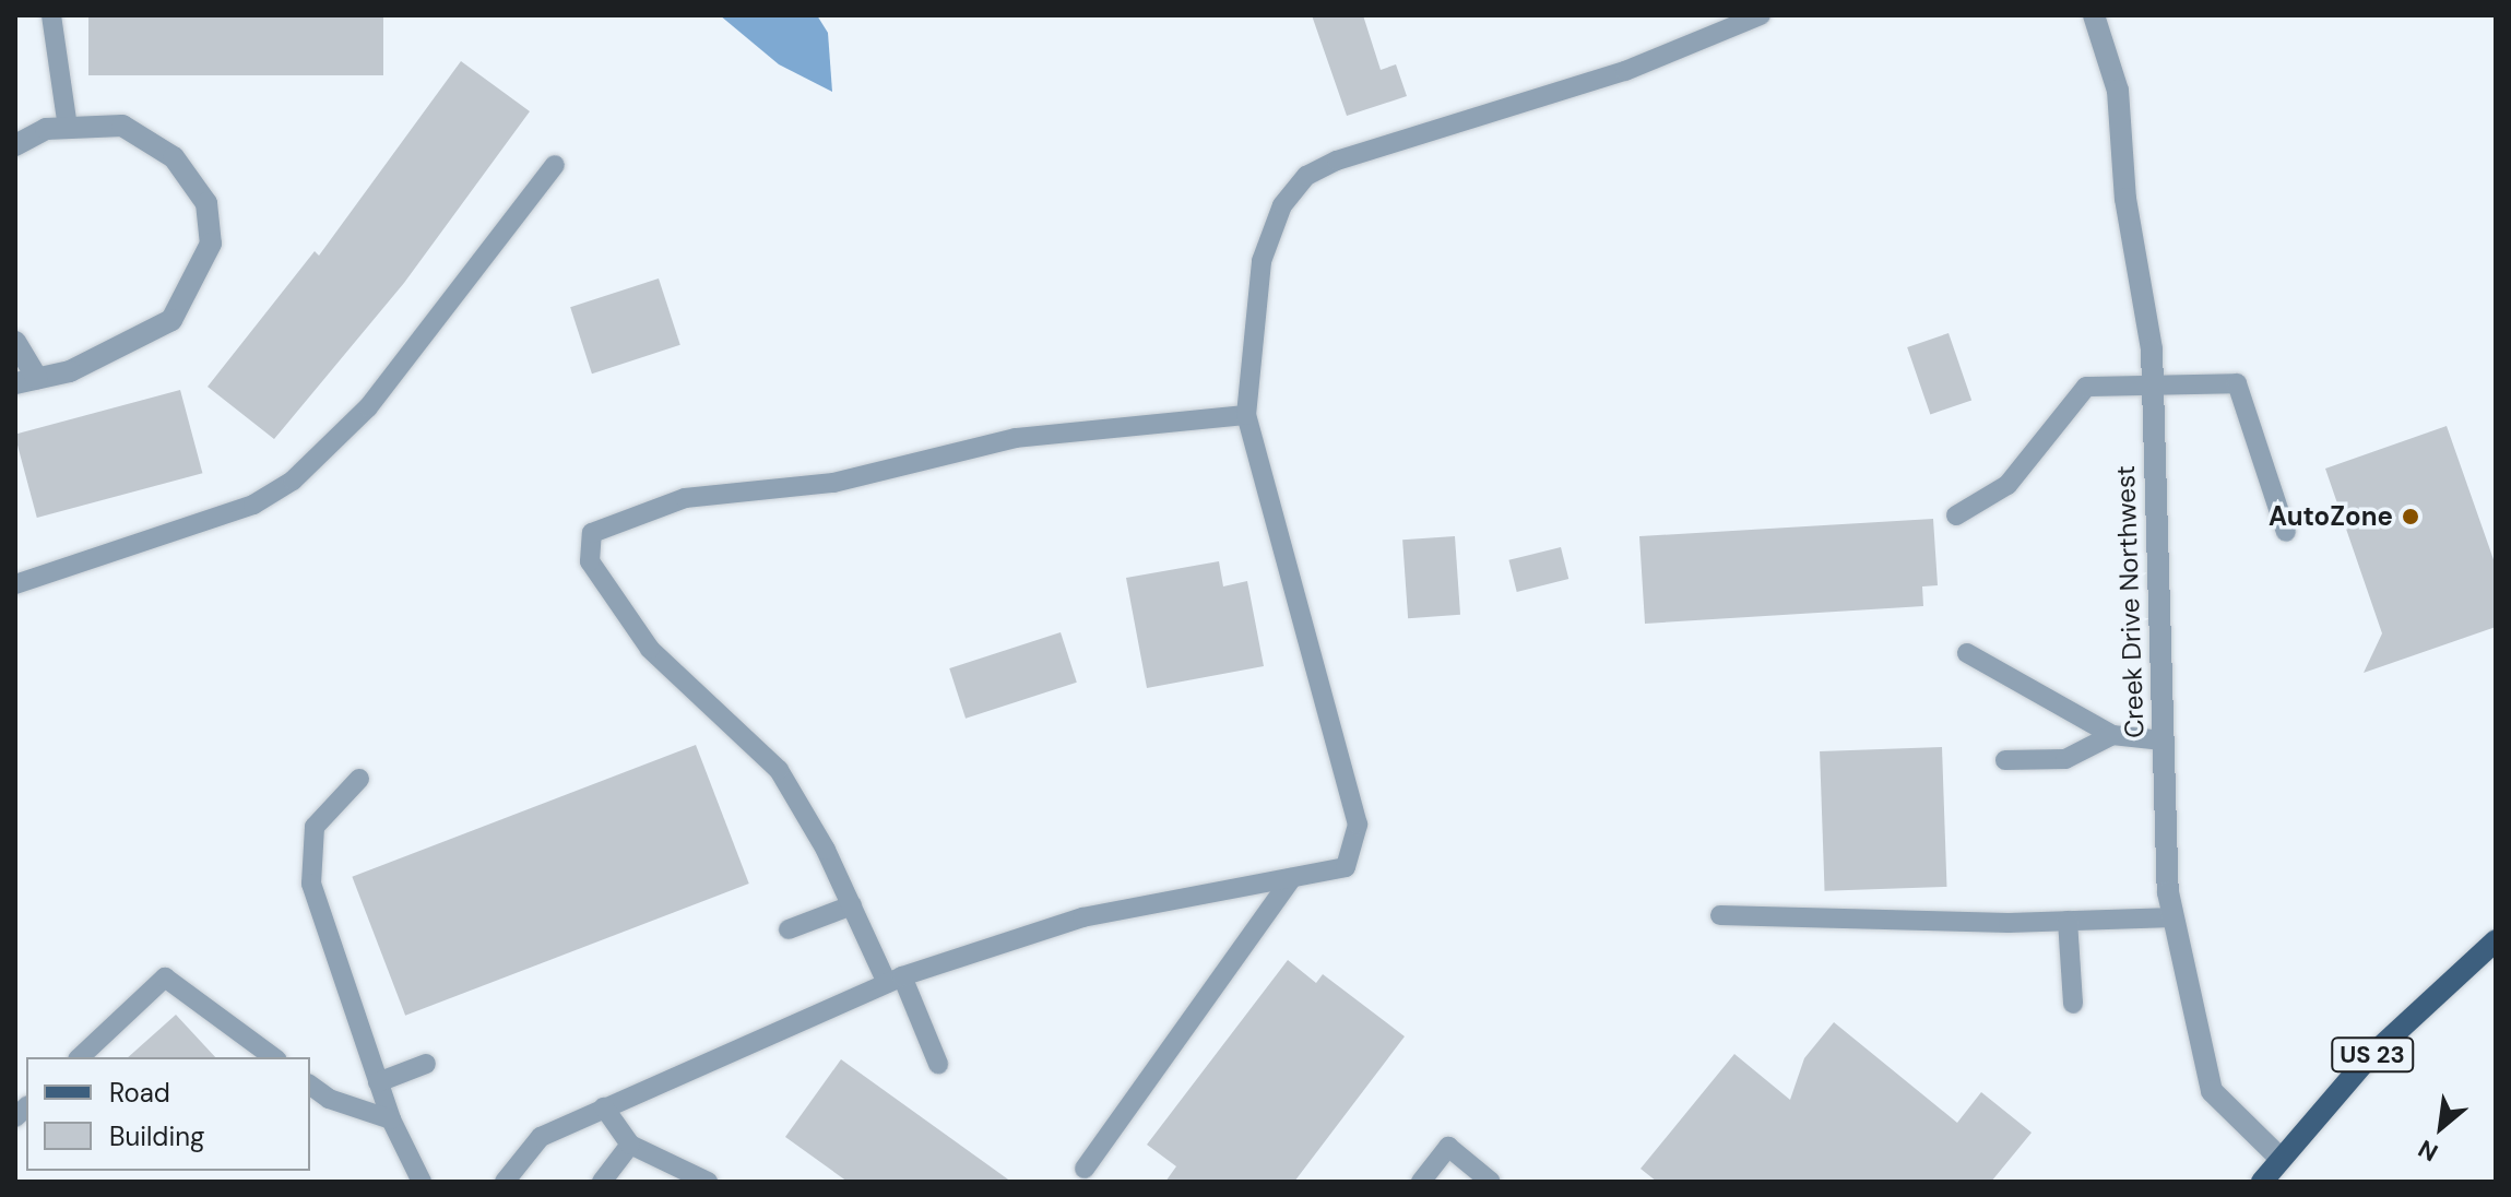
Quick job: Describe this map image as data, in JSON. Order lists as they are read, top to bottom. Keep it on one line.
{"streets":{"main road":["US 23"],"street":["Creek Drive Northwest"]},"crossings":[["Creek Drive Northwest","US 23"]],"places":["AutoZone"],"legend":["Road","Building"],"north":"bottom left"}
